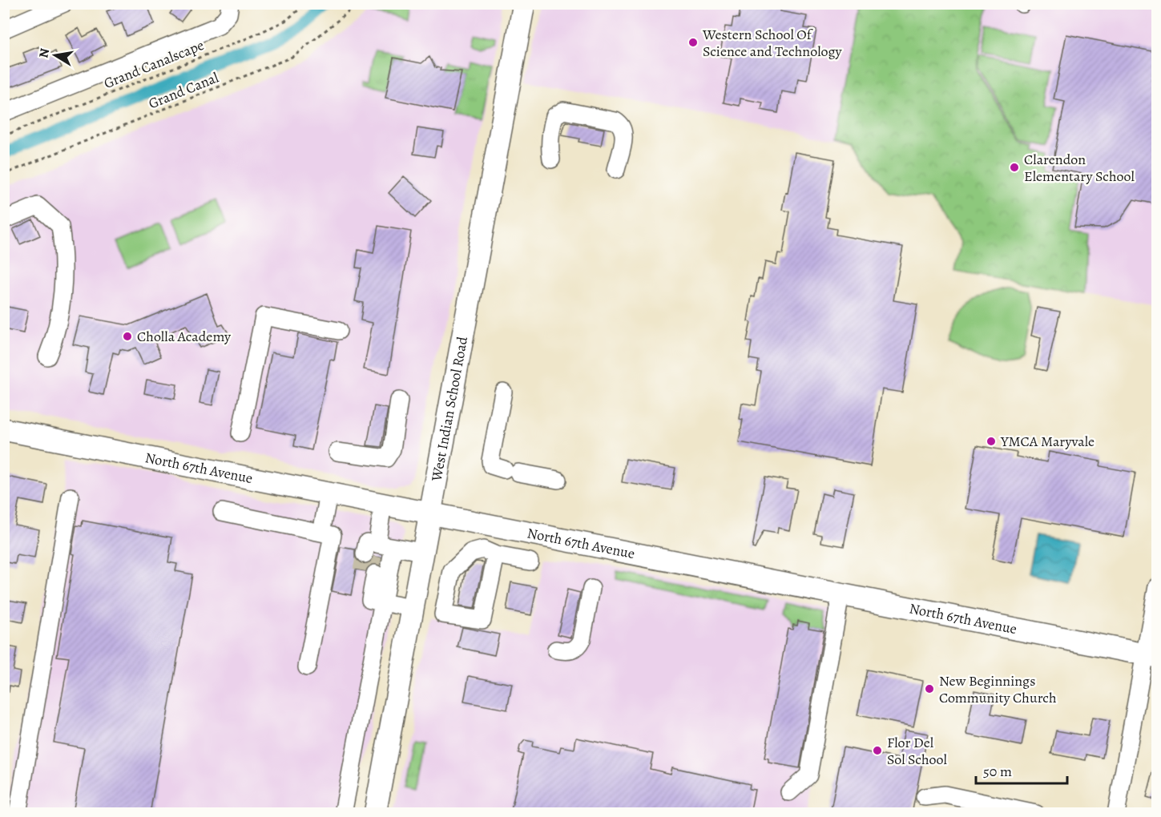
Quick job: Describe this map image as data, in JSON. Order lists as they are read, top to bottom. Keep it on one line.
{"streets":{"main road":["West Indian School Road","North 67th Avenue"],"path":["Grand Canalscape","Grand Canal"]},"crossings":[["West Indian School Road","North 67th Avenue"]],"places":["Western School Of Science and Technology","Clarendon Elementary School","Cholla Academy","YMCA Maryvale","New Beginnings Community Church","Flor Del Sol School"],"scale_bar":"50 m","north":"left"}
